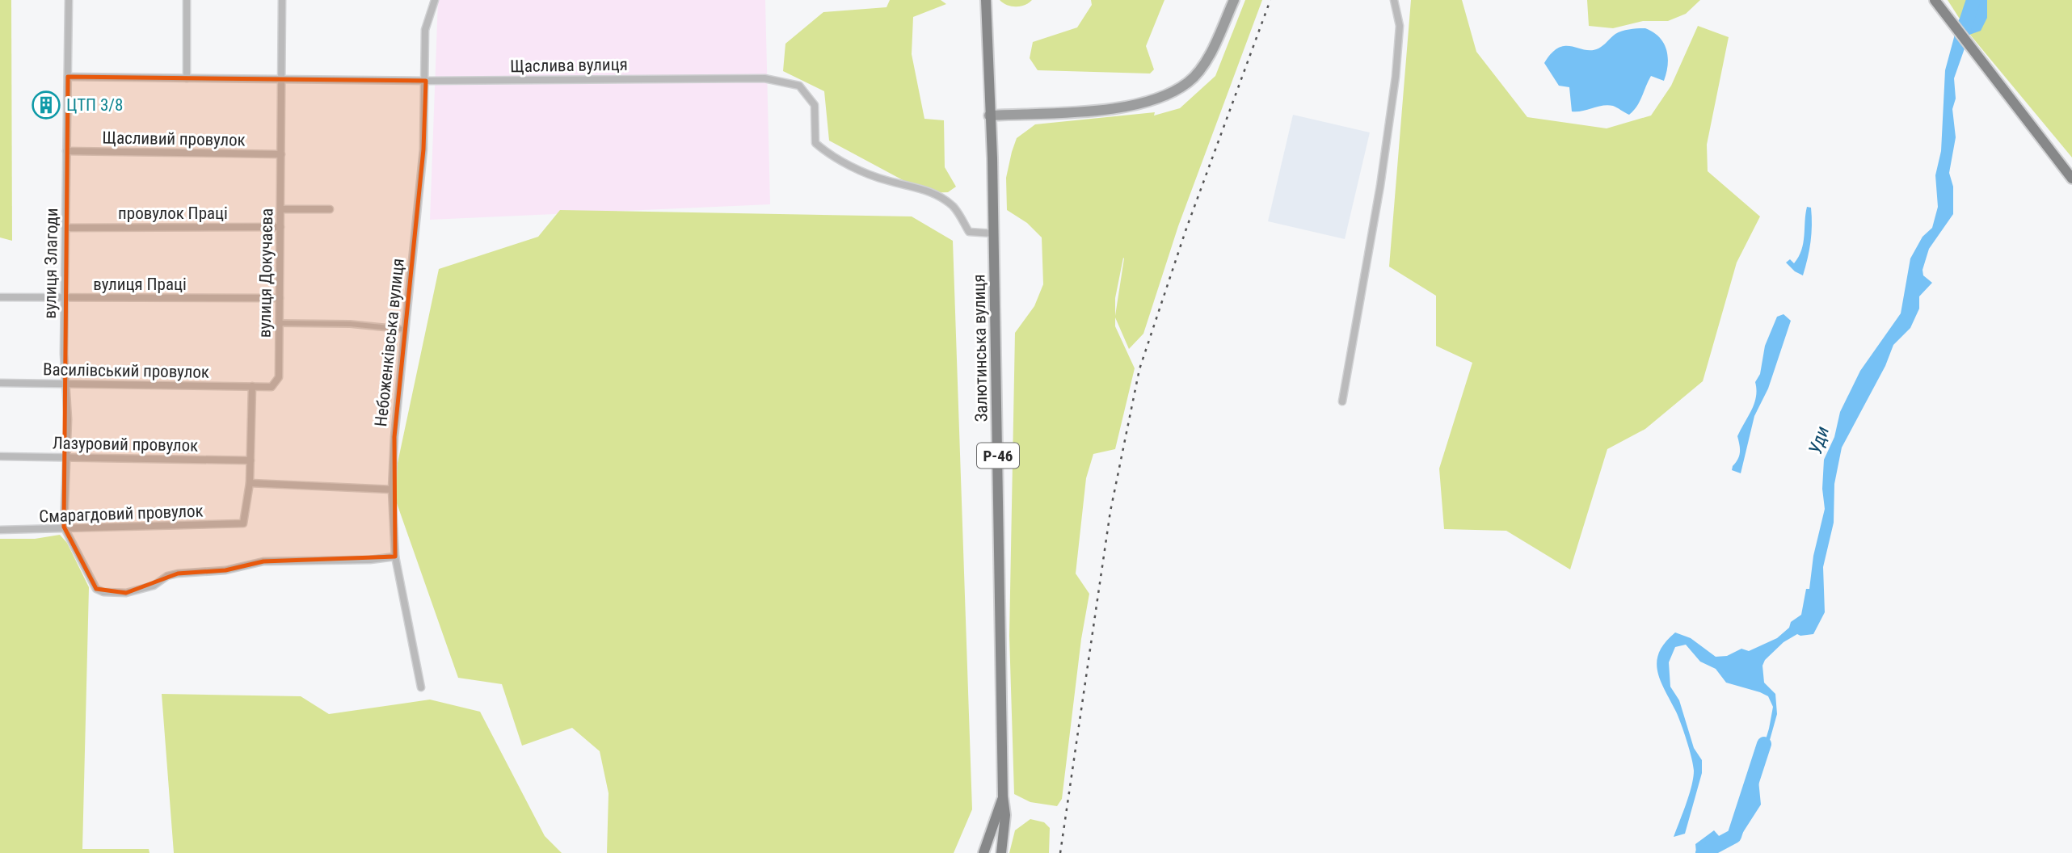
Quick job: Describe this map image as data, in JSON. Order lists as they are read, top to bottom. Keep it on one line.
{"streets":{"main road":["Залютинська вулиця","Р-46"],"street":["Щаслива вулиця","Щасливий провулок","провулок Праці","вулиця Злагоди","вулиця Докучаєва","вулиця Праці","Небоженківська вулиця","Василівський провулок","Лазуровий провулок","Смарагдовий провулок"]},"crossings":[["Щаслива вулиця","вулиця Злагоди"],["Щаслива вулиця","вулиця Докучаєва"],["Щаслива вулиця","Небоженківська вулиця"],["Щаслива вулиця","Залютинська вулиця"],["Щасливий провулок","вулиця Злагоди"],["Щасливий провулок","вулиця Докучаєва"],["провулок Праці","вулиця Злагоди"],["провулок Праці","вулиця Докучаєва"],["вулиця Злагоди","вулиця Праці"],["вулиця Злагоди","Василівський провулок"],["вулиця Злагоди","Лазуровий провулок"],["вулиця Злагоди","Смарагдовий провулок"],["вулиця Докучаєва","вулиця Праці"],["вулиця Докучаєва","Василівський провулок"],["Залютинська вулиця","Р-46"]],"water":["Уди"],"places":{"building":["ЦТП 3/8"]}}
